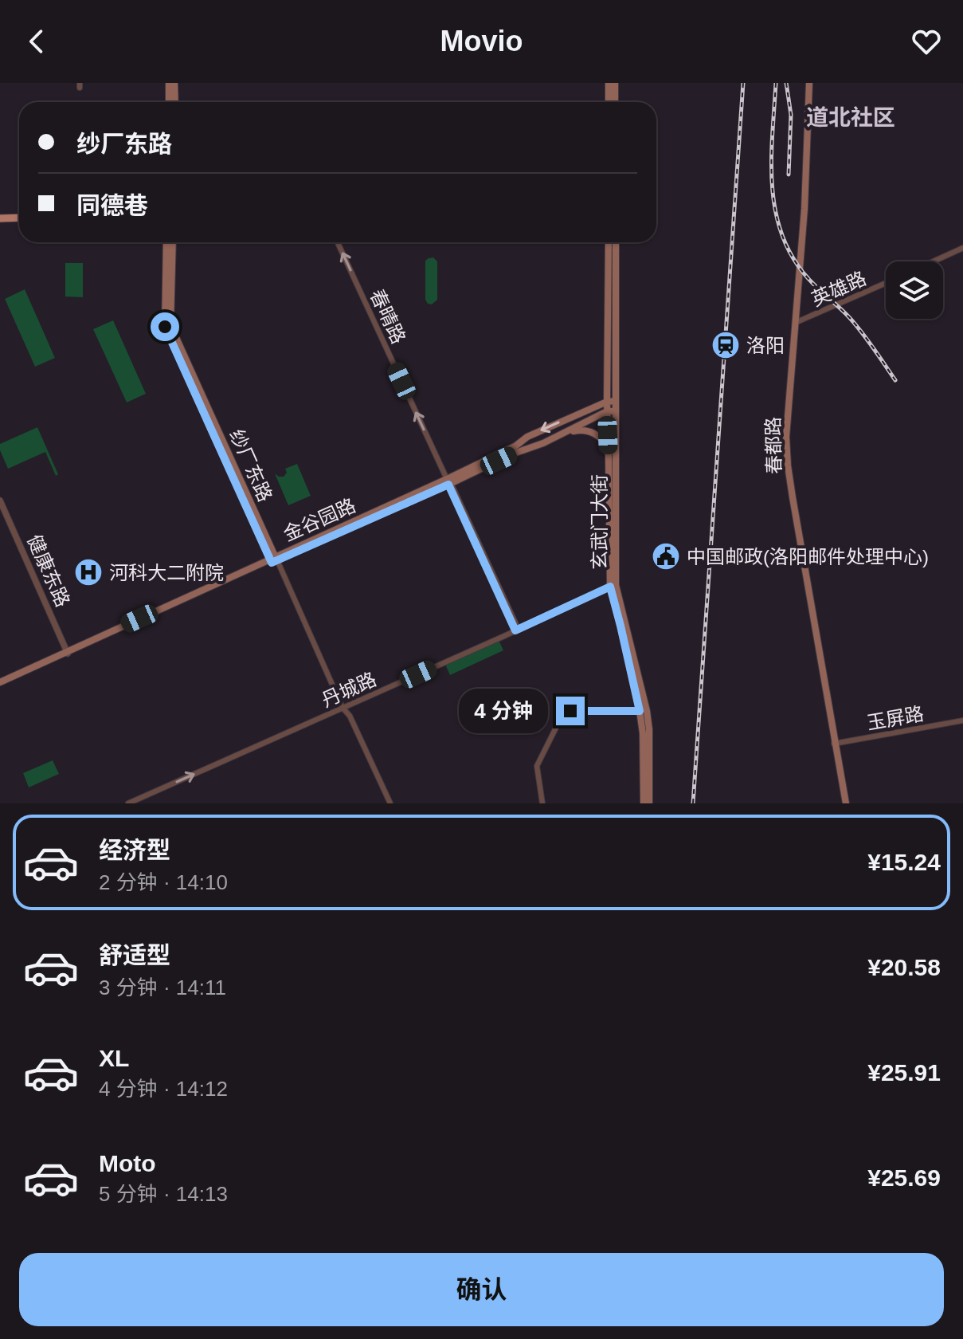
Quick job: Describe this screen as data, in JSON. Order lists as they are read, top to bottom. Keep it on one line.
{"streets":{"main road":["春都路","纱厂东路","金谷园路","玄武门大街"],"street":["英雄路","春晴路","健康东路","丹城路","玉屏路"]},"crossings":[["英雄路","春都路"],["春晴路","金谷园路"],["春晴路","丹城路"],["春都路","玉屏路"],["纱厂东路","金谷园路"],["纱厂东路","丹城路"],["金谷园路","玄武门大街"],["金谷园路","健康东路"],["玄武门大街","丹城路"]],"one_way":["春晴路","丹城路"],"districts":["道北社区"],"places":{"station":["洛阳"],"public building":["中国邮政(洛阳邮件处理中心)"],"hospital":["河科大二附院"]},"page":{"header":"Movio","banner":["纱厂东路","同德巷"],"bubble":"4 分钟","list":[{"name":"经济型","note":"2 分钟 · 14:10","value":"¥15.24"},{"name":"舒适型","note":"3 分钟 · 14:11","value":"¥20.58"},{"name":"XL","note":"4 分钟 · 14:12","value":"¥25.91"},{"name":"Moto","note":"5 分钟 · 14:13","value":"¥25.69"}],"buttons":"确认"}}
